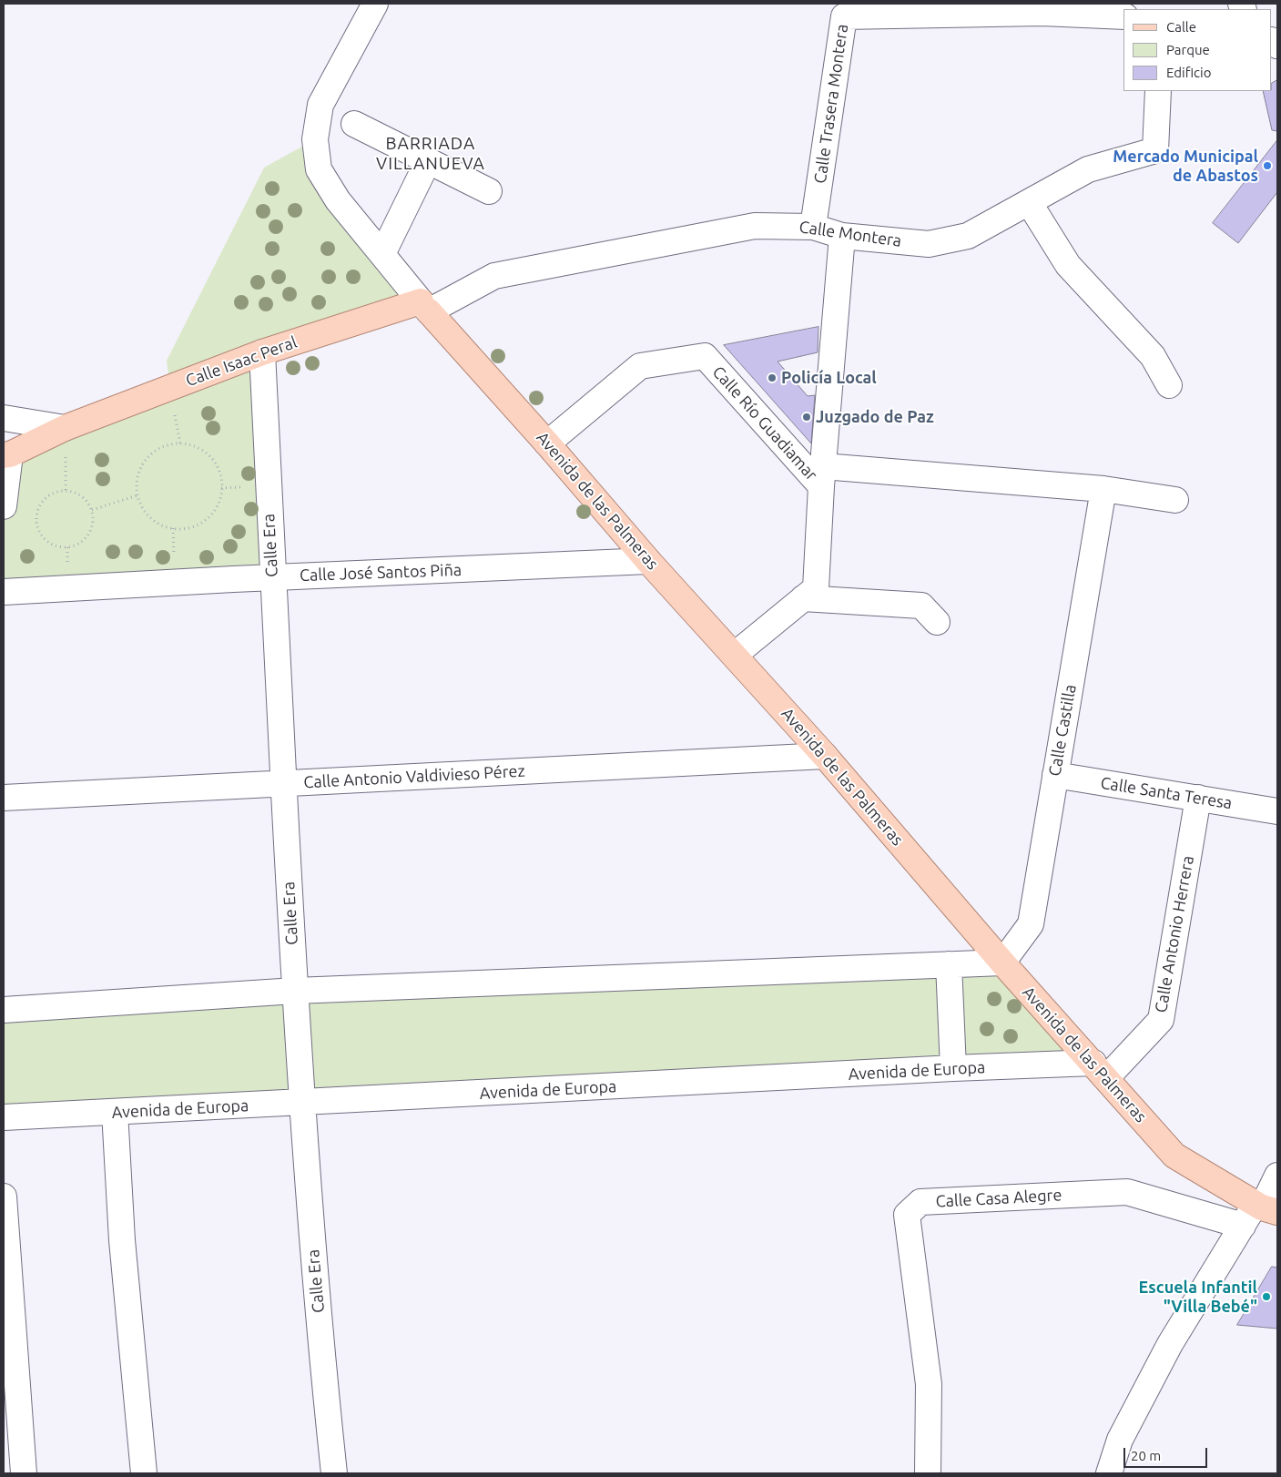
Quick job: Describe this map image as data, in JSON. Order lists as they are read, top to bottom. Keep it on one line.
{"streets":{"main road":["Calle Isaac Peral","Avenida de las Palmeras"],"street":["Calle Trasera Montera","Calle Montera","Calle Río Guadiamar","Calle Era","Calle José Santos Piña","Calle Castilla","Calle Antonio Valdivieso Pérez","Calle Santa Teresa","Calle Antonio Herrera","Avenida de Europa","Calle Casa Alegre"]},"crossings":[["Calle Trasera Montera","Calle Montera"],["Calle Montera","Calle Isaac Peral"],["Calle Montera","Avenida de las Palmeras"],["Calle Isaac Peral","Avenida de las Palmeras"],["Calle Isaac Peral","Calle Era"],["Calle Río Guadiamar","Avenida de las Palmeras"],["Calle Río Guadiamar","Calle Castilla"],["Avenida de las Palmeras","Calle José Santos Piña"],["Avenida de las Palmeras","Calle Castilla"],["Avenida de las Palmeras","Calle Antonio Valdivieso Pérez"],["Avenida de las Palmeras","Calle Antonio Herrera"],["Avenida de las Palmeras","Avenida de Europa"],["Calle Era","Calle José Santos Piña"],["Calle Era","Calle Antonio Valdivieso Pérez"],["Calle Era","Avenida de Europa"],["Calle Castilla","Calle Santa Teresa"],["Calle Santa Teresa","Calle Antonio Herrera"],["Calle Antonio Herrera","Avenida de Europa"]],"districts":["BARRIADA VILLANUEVA"],"places":["Mercado Municipal de Abastos","Policía Local","Juzgado de Paz","Escuela Infantil \"Villa Bebé\""],"legend":["Calle","Parque","Edificio"],"scale_bar":"20 m"}
